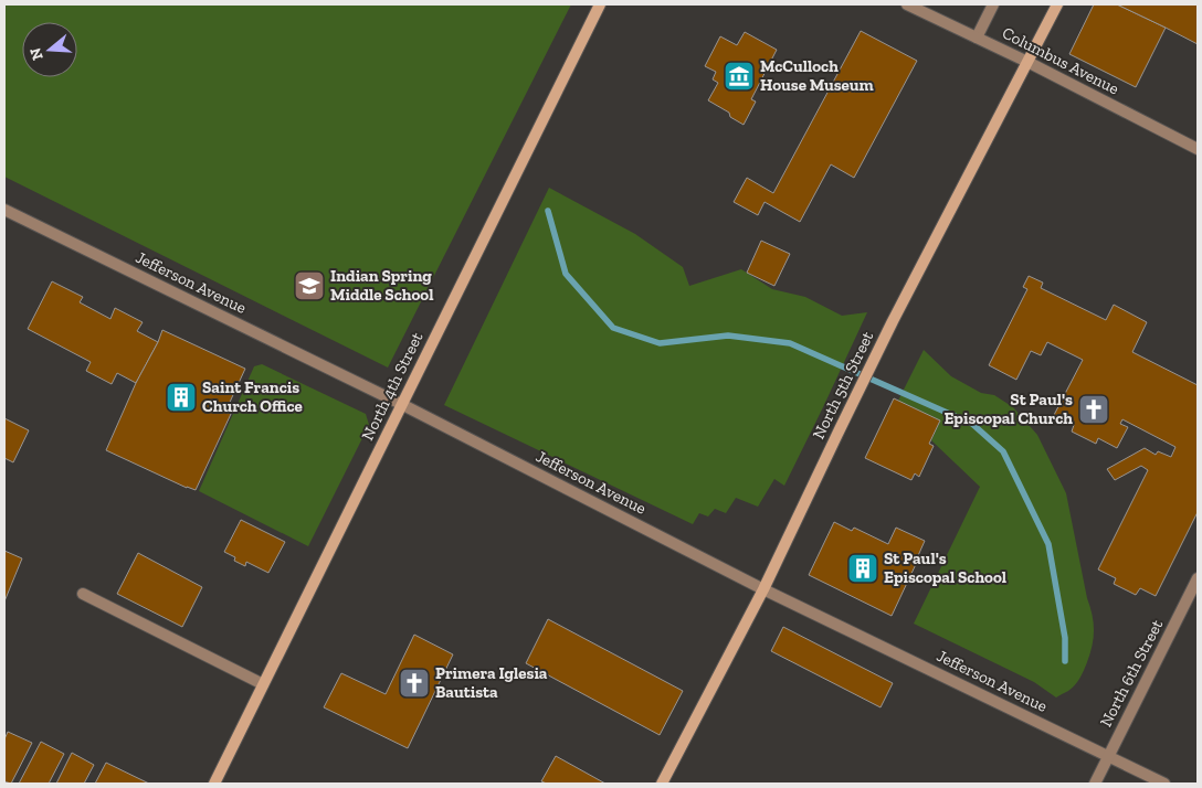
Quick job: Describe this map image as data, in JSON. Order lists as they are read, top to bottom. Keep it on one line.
{"streets":{"street":["Columbus Avenue","Jefferson Avenue","North 5th Street","North 4th Street","North 6th Street"]},"crossings":[["Columbus Avenue","North 5th Street"],["Jefferson Avenue","North 5th Street"],["Jefferson Avenue","North 4th Street"],["Jefferson Avenue","North 6th Street"]],"places":{"museum":["McCulloch House Museum"],"school or university":["Indian Spring Middle School"],"building":["Saint Francis Church Office","St Paul's Episcopal School"],"church":["St Paul's Episcopal Church","Primera Iglesia Bautista"]},"north":"left"}
